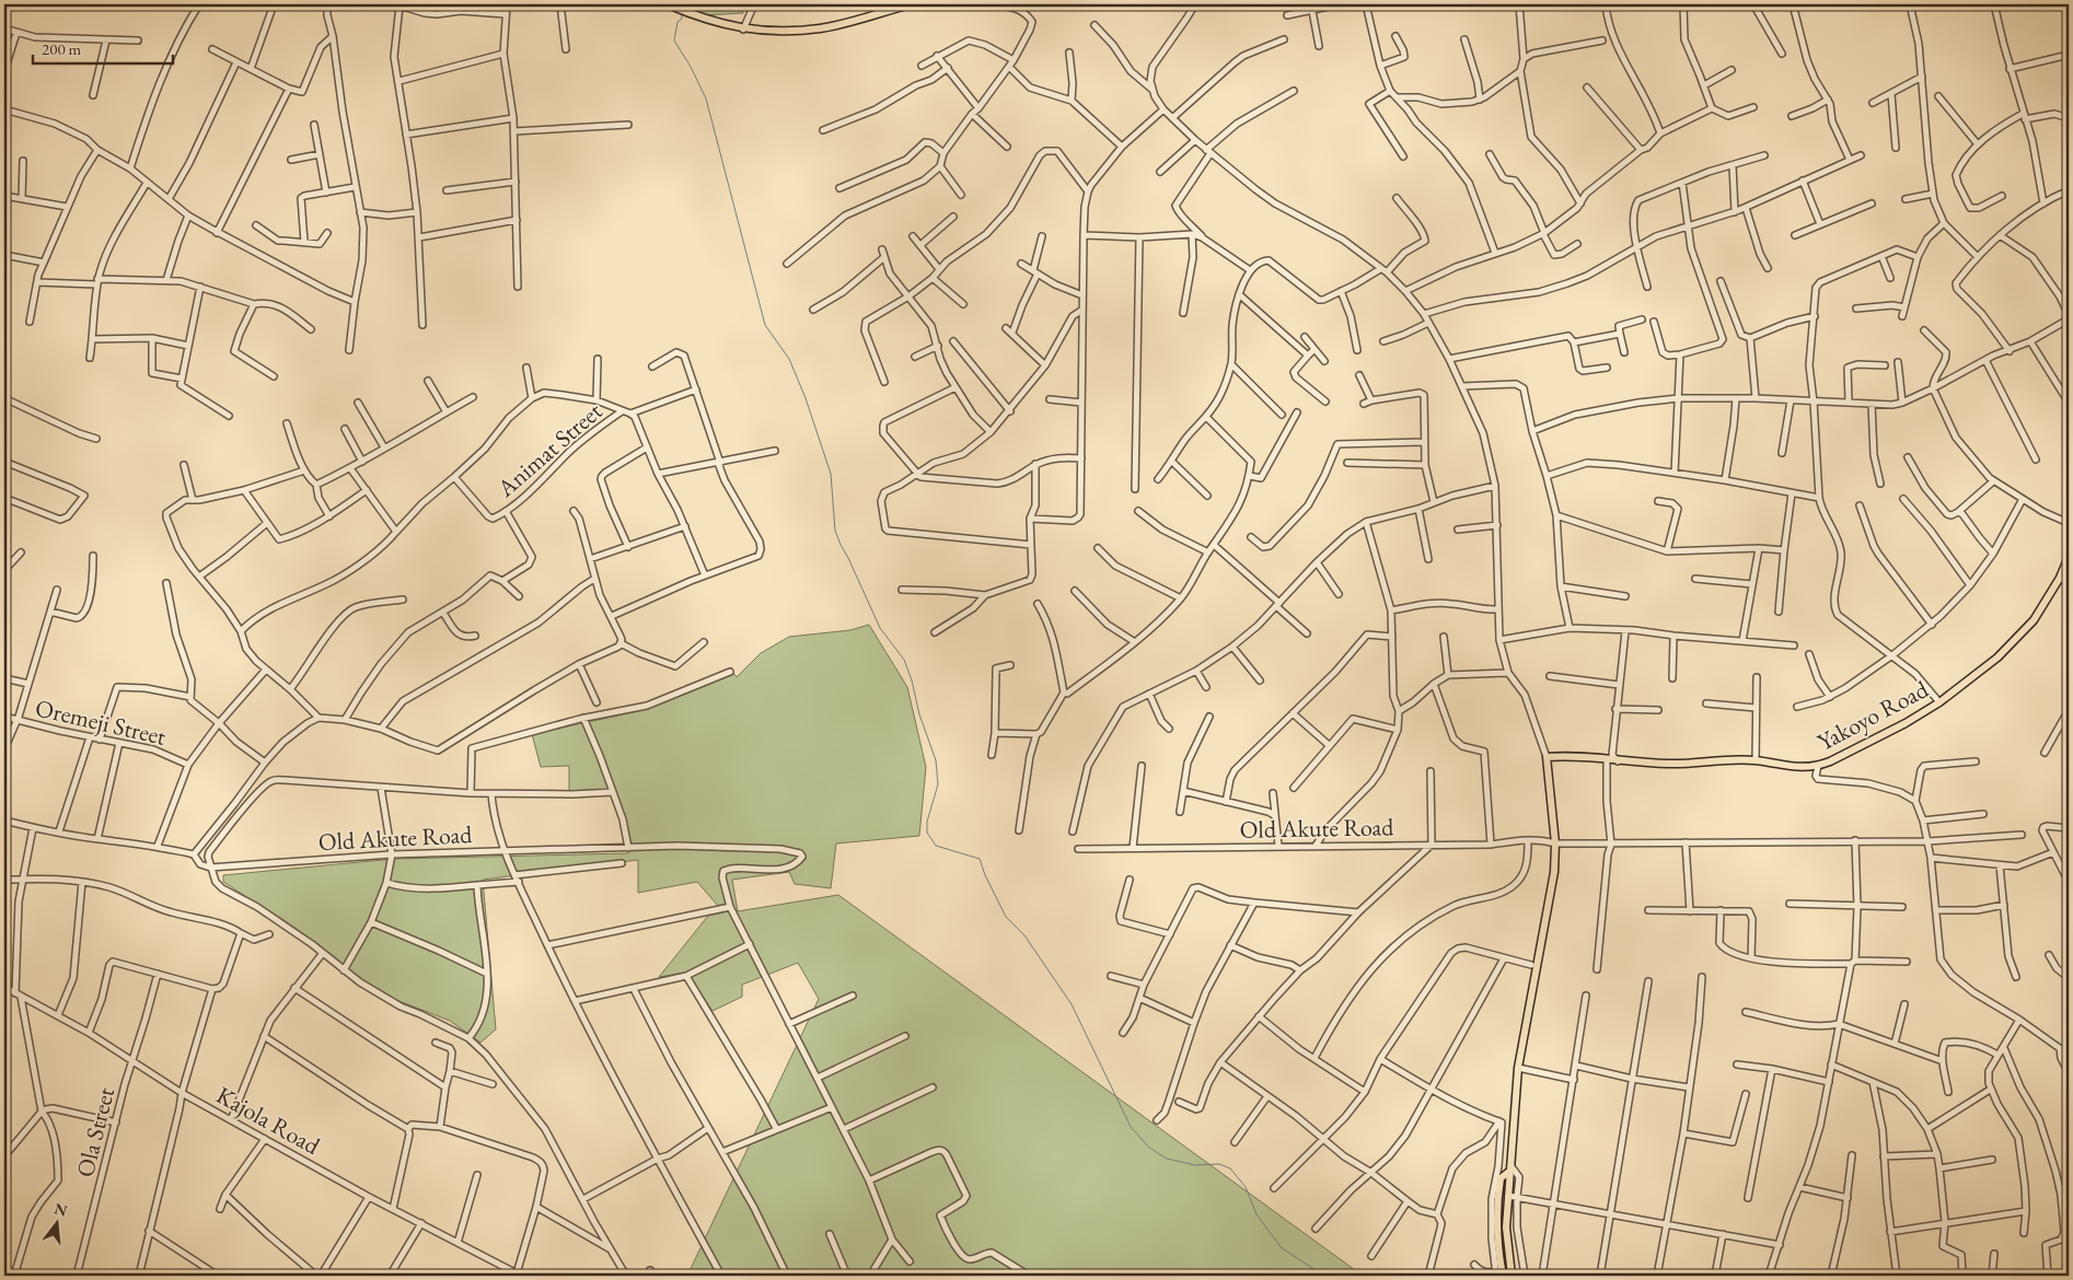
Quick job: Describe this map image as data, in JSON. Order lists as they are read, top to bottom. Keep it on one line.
{"streets":{"main road":["Yakoyo Road"],"street":["Animat Street","Oremeji Street","Old Akute Road","Kajola Road","Ola Street"]},"crossings":[["Kajola Road","Ola Street"]],"scale_bar":"200 m","north":"top"}
